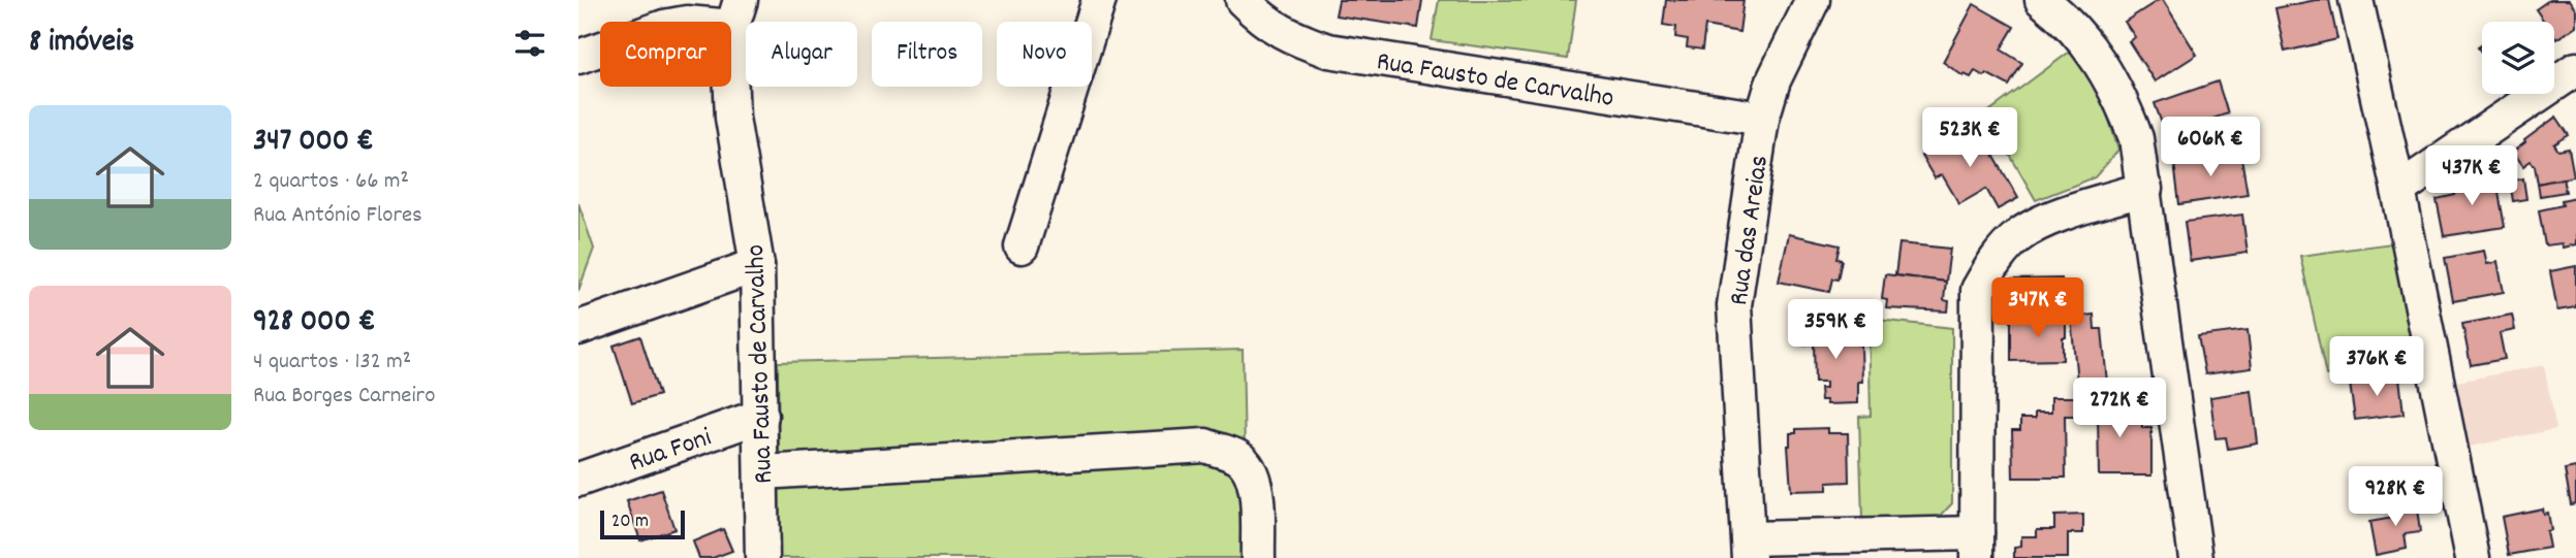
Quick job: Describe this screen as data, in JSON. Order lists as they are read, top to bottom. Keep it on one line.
{"streets":{"street":["Rua Fausto de Carvalho","Rua das Areias","Rua Foni"]},"crossings":[["Rua Fausto de Carvalho","Rua das Areias"],["Rua Fausto de Carvalho","Rua Foni"]],"scale_bar":"20 m","page":{"heading":"8 imóveis","chip":["Comprar","Alugar","Filtros","Novo"],"list":[{"name":"347 000 €","note":"2 quartos · 66 m² · Rua António Flores"},{"name":"928 000 €","note":"4 quartos · 132 m² · Rua Borges Carneiro"}],"price":["523K €","606K €","437K €","347K €","359K €","376K €","272K €","928K €"],"scale":"20 m"}}
